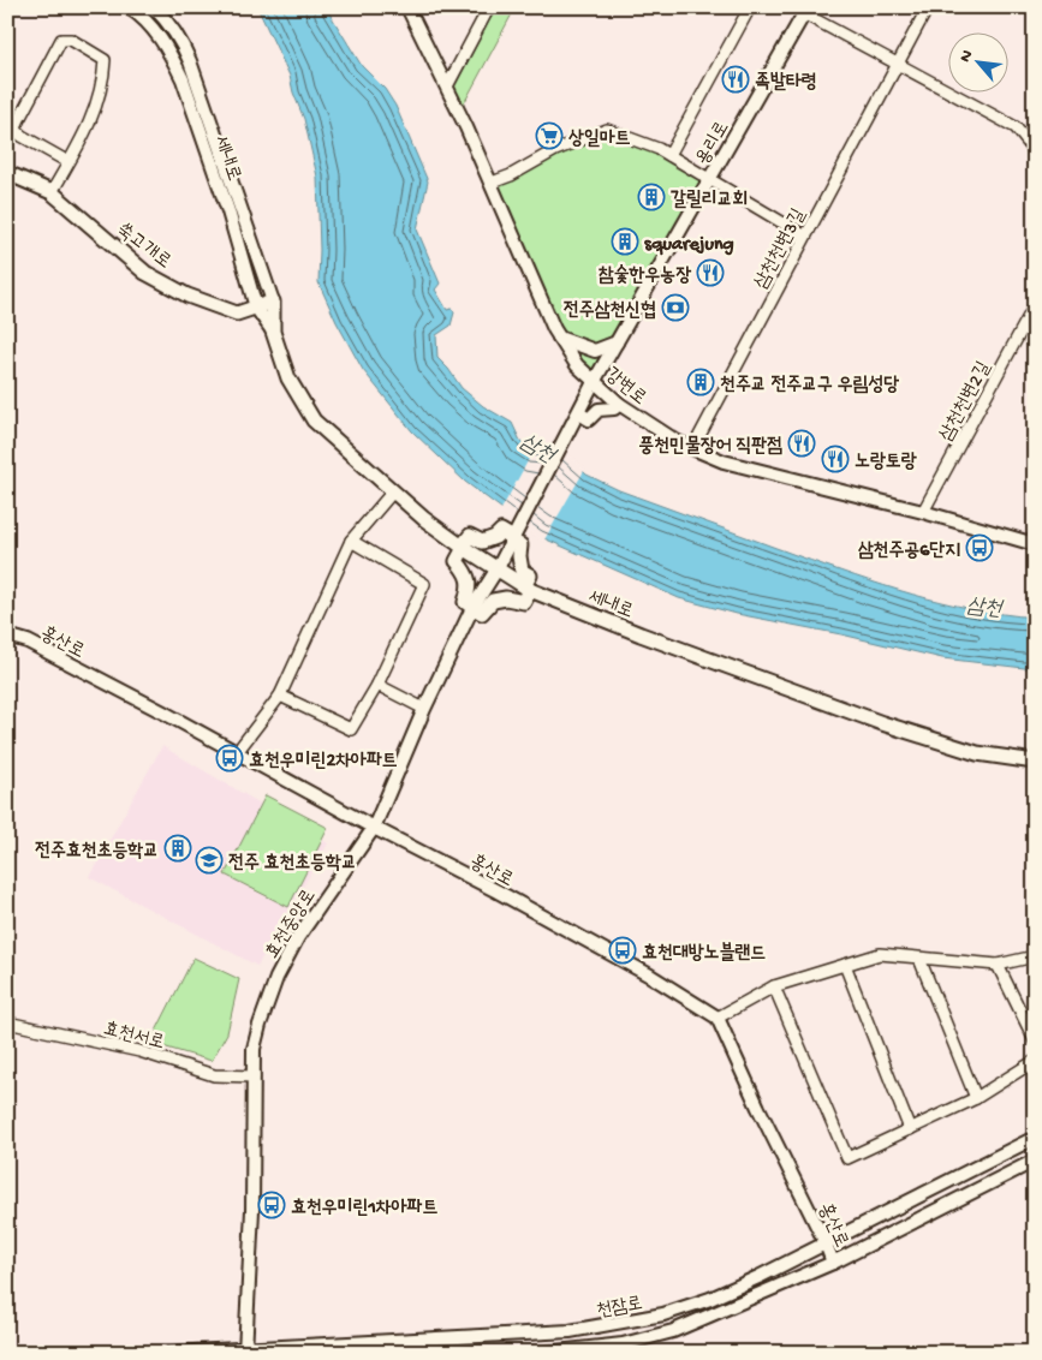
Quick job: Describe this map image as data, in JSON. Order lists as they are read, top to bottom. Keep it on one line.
{"streets":{"main road":["세내로","쑥고개로"],"street":["용리로","삼천천변3길","강변로","삼천천변2길","홍산로","효천중앙로","효천서로","천잠로"]},"crossings":[["용리로","삼천천변3길"],["용리로","강변로"],["용리로","효천중앙로"],["세내로","쑥고개로"],["세내로","효천중앙로"],["삼천천변3길","강변로"],["강변로","삼천천변2길"],["홍산로","효천중앙로"],["홍산로","천잠로"],["효천중앙로","효천서로"],["효천중앙로","천잠로"]],"water":["삼천"],"places":{"restaurant":["족발타령","참숯한우농장","풍천민물장어 직판점","노랑토랑"],"supermarket":["상일마트"],"building":["갈릴리교회","squarejung","천주교 전주교구 우림성당","전주효천초등학교"],"bank":["전주삼천신협"],"bus stop":["삼천주공6단지","효천우미린2차아파트","효천대방노블랜드","효천우미린1차아파트"],"school or university":["전주 효천초등학교"]},"north":"top left"}
